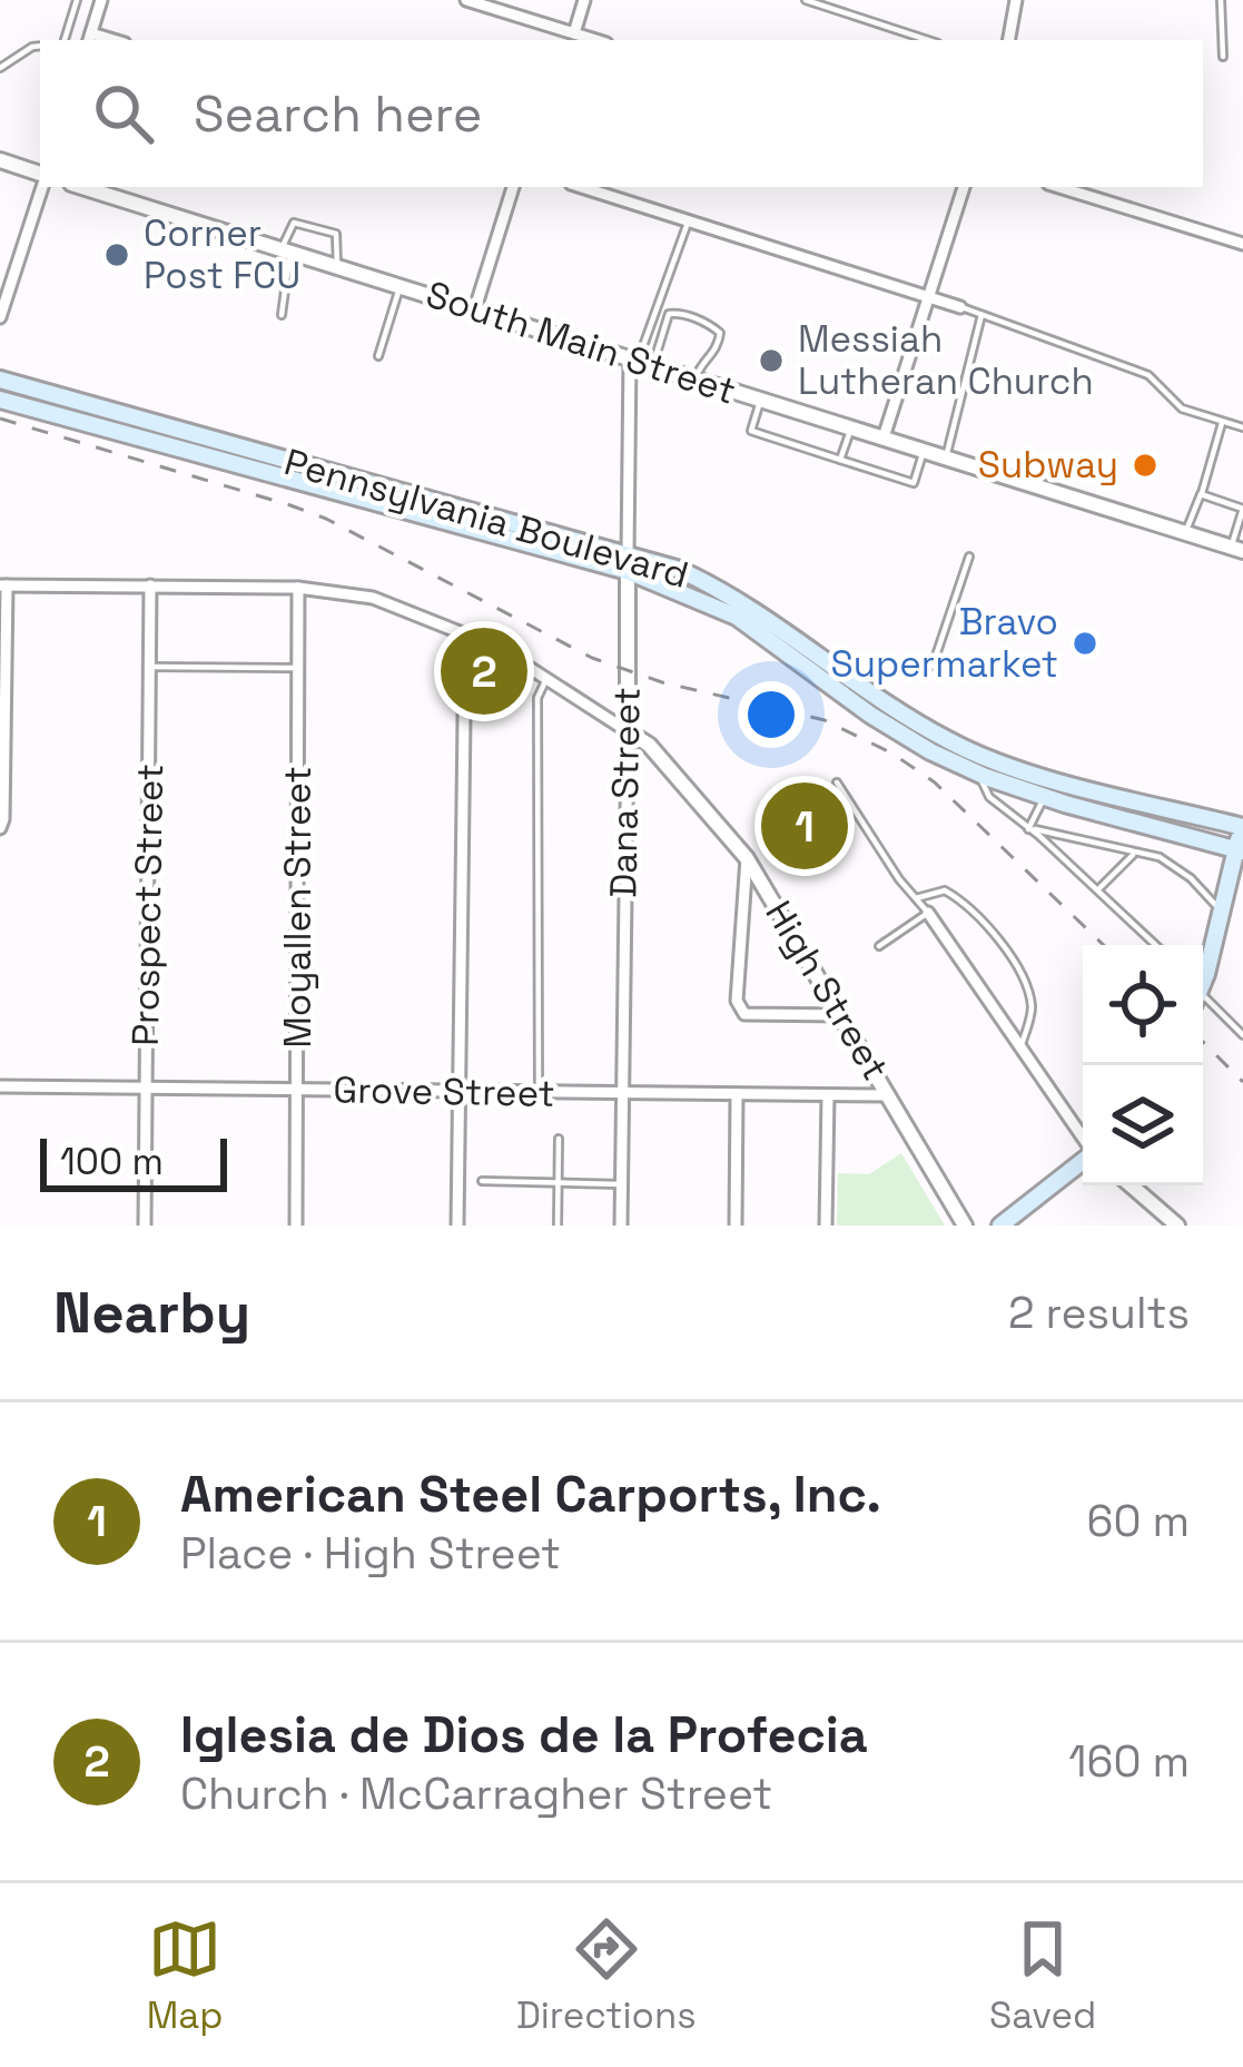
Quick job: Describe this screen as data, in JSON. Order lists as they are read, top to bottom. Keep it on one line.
{"streets":{"main road":["Pennsylvania Boulevard"],"street":["South Main Street","Dana Street","Prospect Street","Moyallen Street","High Street","Grove Street"]},"crossings":[["South Main Street","Dana Street"],["Pennsylvania Boulevard","Dana Street"],["Dana Street","High Street"],["Dana Street","Grove Street"],["Prospect Street","High Street"],["Prospect Street","Grove Street"],["Moyallen Street","High Street"],["Moyallen Street","Grove Street"],["High Street","Grove Street"]],"places":["Corner Post FCU","Messiah Lutheran Church","Subway","Bravo Supermarket"],"scale_bar":"100 m","page":{"search":"Search here","pins":["2","1"],"scale":"100 m","heading":["Nearby","2 results"],"list":[{"mark":"1","name":"American Steel Carports, Inc.","note":"Place · High Street","value":"60 m"},{"mark":"2","name":"Iglesia de Dios de la Profecia","note":"Church · McCarragher Street","value":"160 m"}],"nav":["Map","Directions","Saved"]}}
